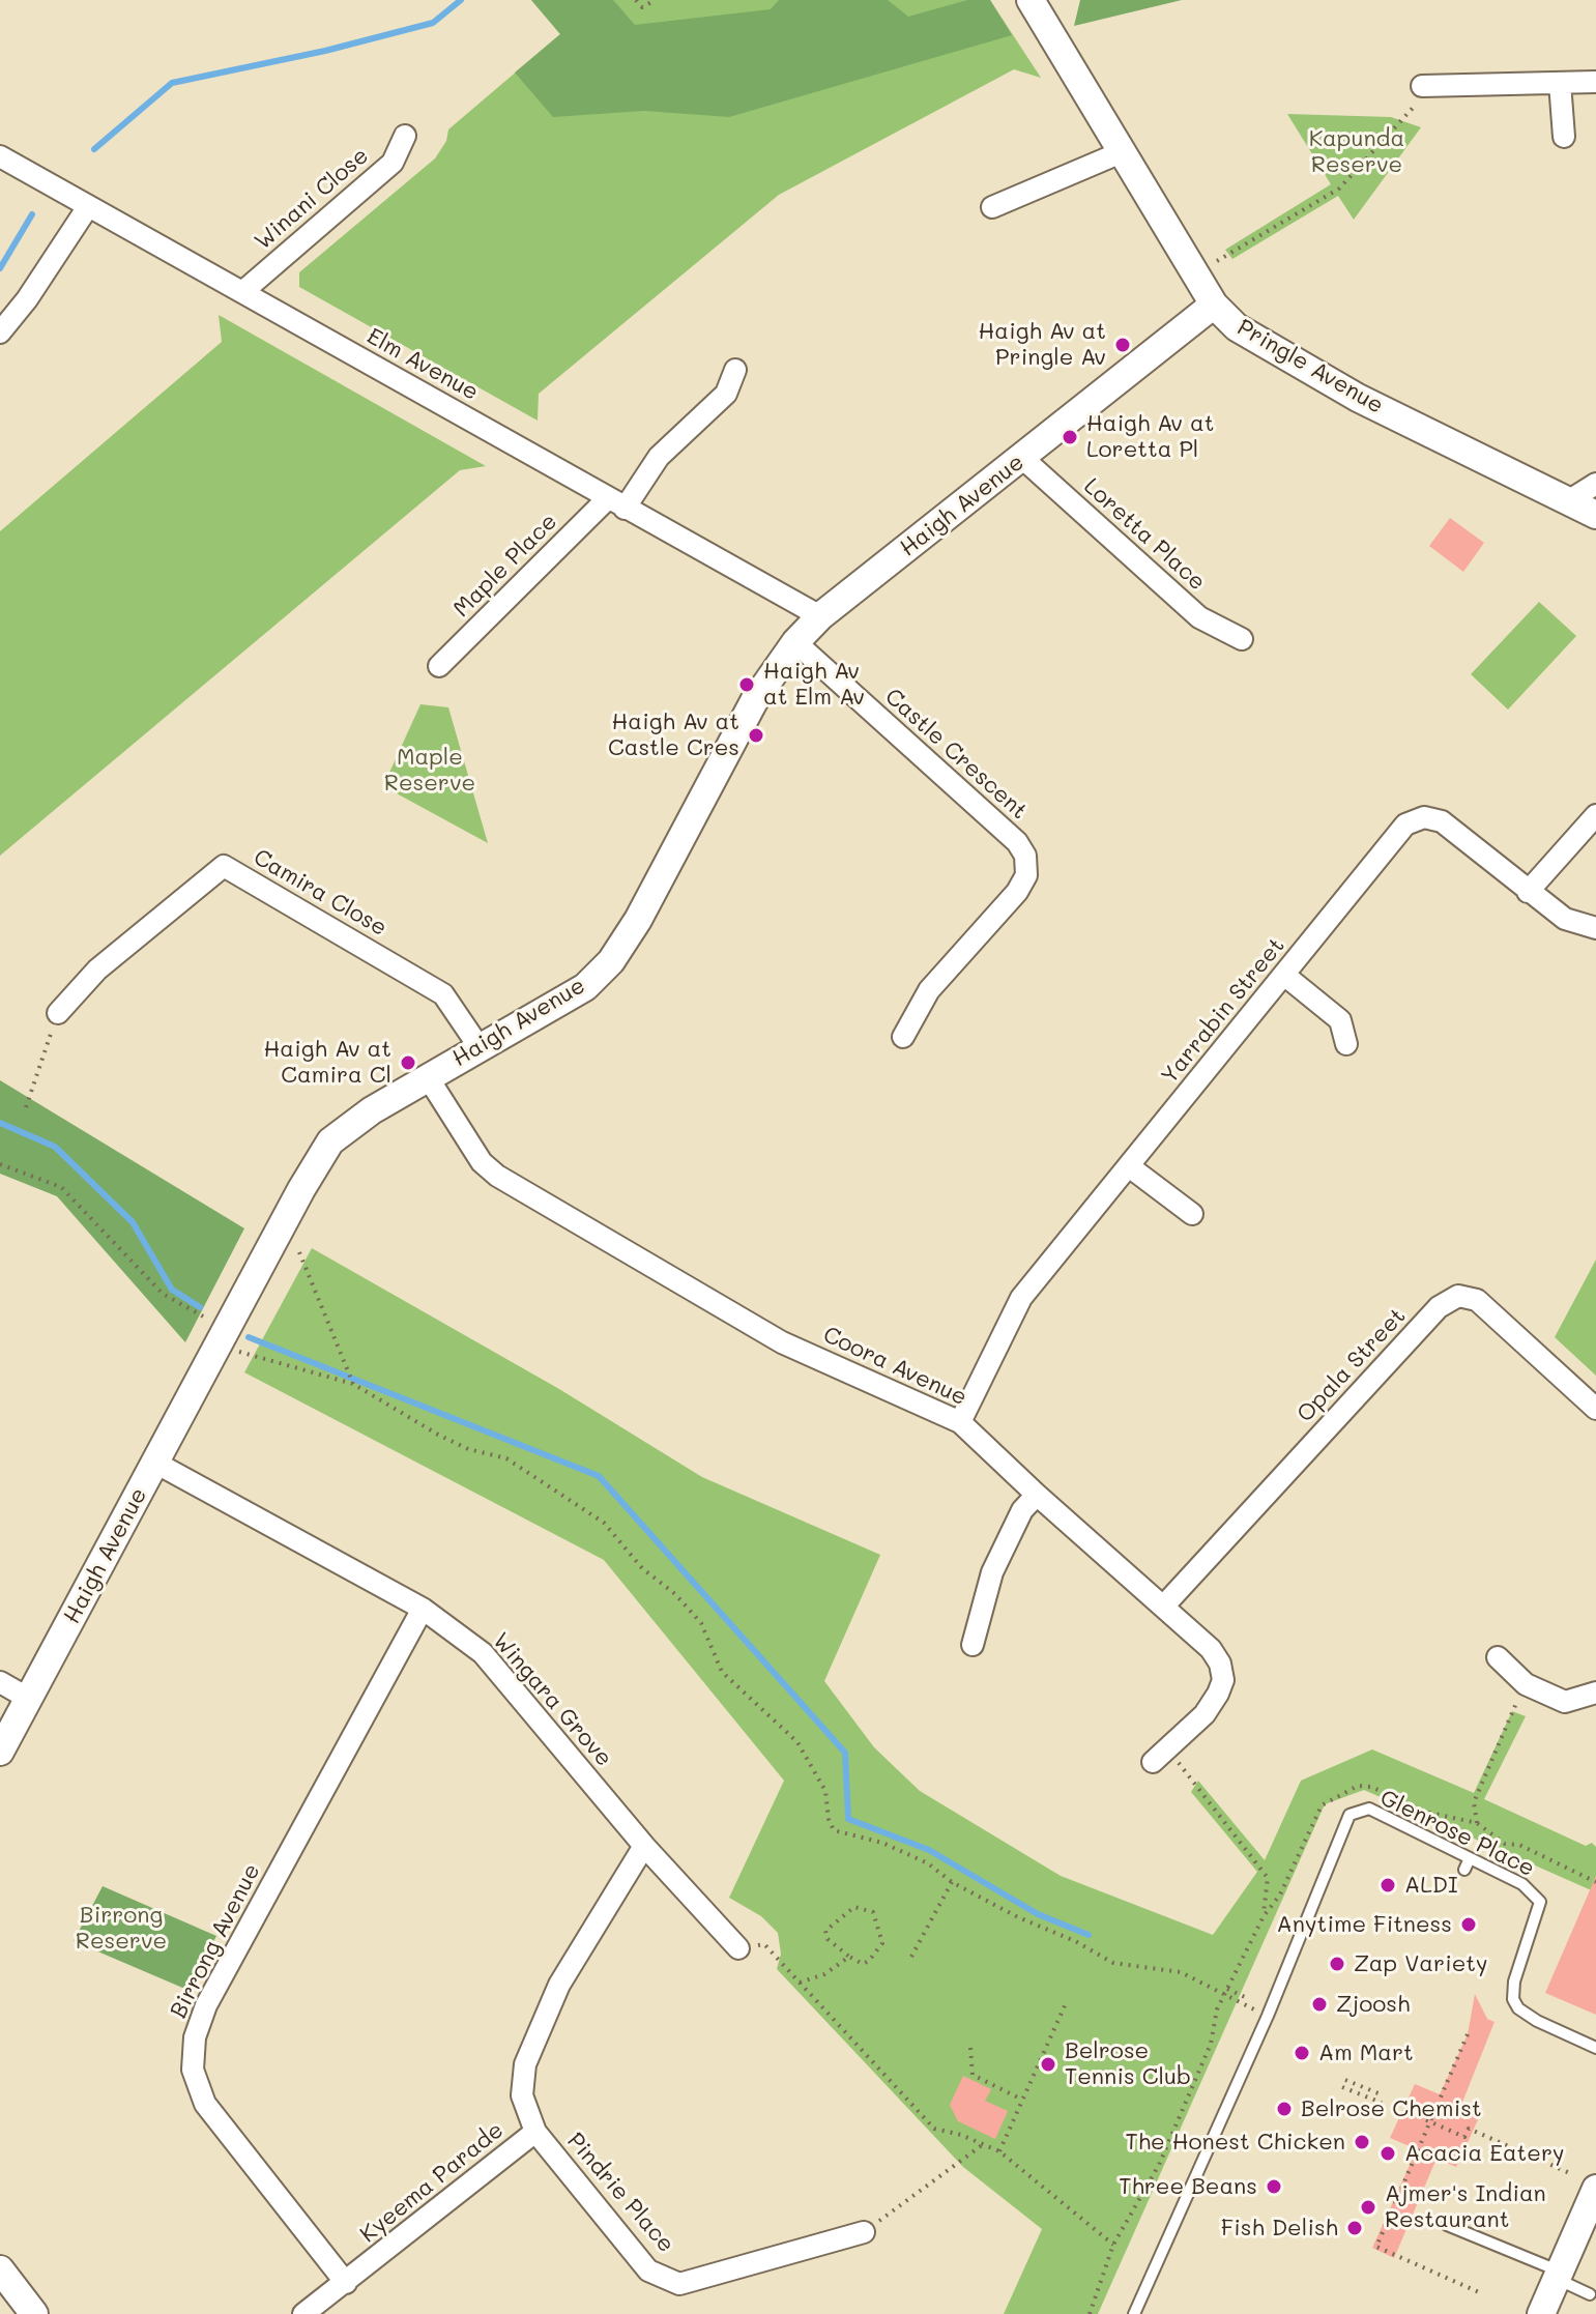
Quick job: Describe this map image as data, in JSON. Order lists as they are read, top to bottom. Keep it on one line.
{"streets":{"street":["Winani Close","Elm Avenue","Pringle Avenue","Haigh Avenue","Loretta Place","Maple Place","Castle Crescent","Camira Close","Yarrabin Street","Opala Street","Coora Avenue","Wingara Grove","Birrong Avenue","Kyeema Parade","Pindrie Place"],"lane":["Glenrose Place"]},"crossings":[["Winani Close","Elm Avenue"],["Elm Avenue","Haigh Avenue"],["Elm Avenue","Maple Place"],["Pringle Avenue","Haigh Avenue"],["Haigh Avenue","Loretta Place"],["Haigh Avenue","Castle Crescent"],["Haigh Avenue","Camira Close"],["Haigh Avenue","Coora Avenue"],["Haigh Avenue","Wingara Grove"],["Yarrabin Street","Coora Avenue"],["Opala Street","Coora Avenue"],["Wingara Grove","Birrong Avenue"],["Wingara Grove","Kyeema Parade"],["Birrong Avenue","Kyeema Parade"],["Kyeema Parade","Pindrie Place"]],"parks":["Kapunda Reserve","Maple Reserve","Birrong Reserve"],"places":["Haigh Av at Pringle Av","Haigh Av at Loretta Pl","Haigh Av at Elm Av","Haigh Av at Castle Cres","Haigh Av at Camira Cl","ALDI","Anytime Fitness","Zap Variety","Zjoosh","Am Mart","Belrose Tennis Club","Belrose Chemist","The Honest Chicken","Acacia Eatery","Three Beans","Ajmer's Indian Restaurant","Fish Delish"]}
